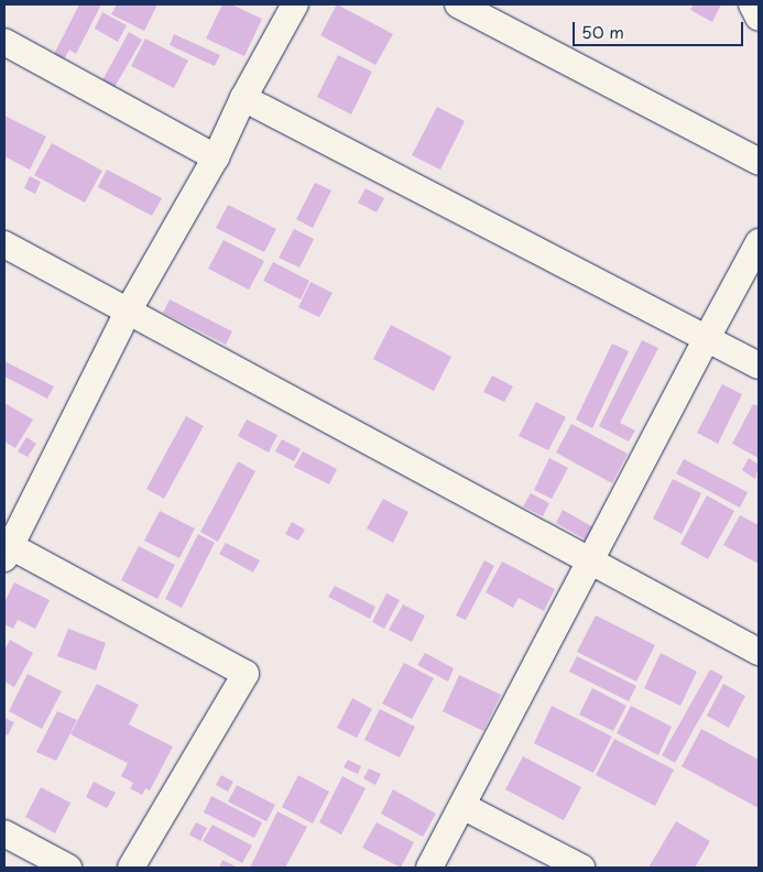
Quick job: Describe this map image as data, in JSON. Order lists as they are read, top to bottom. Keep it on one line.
{"scale_bar":"50 m"}
